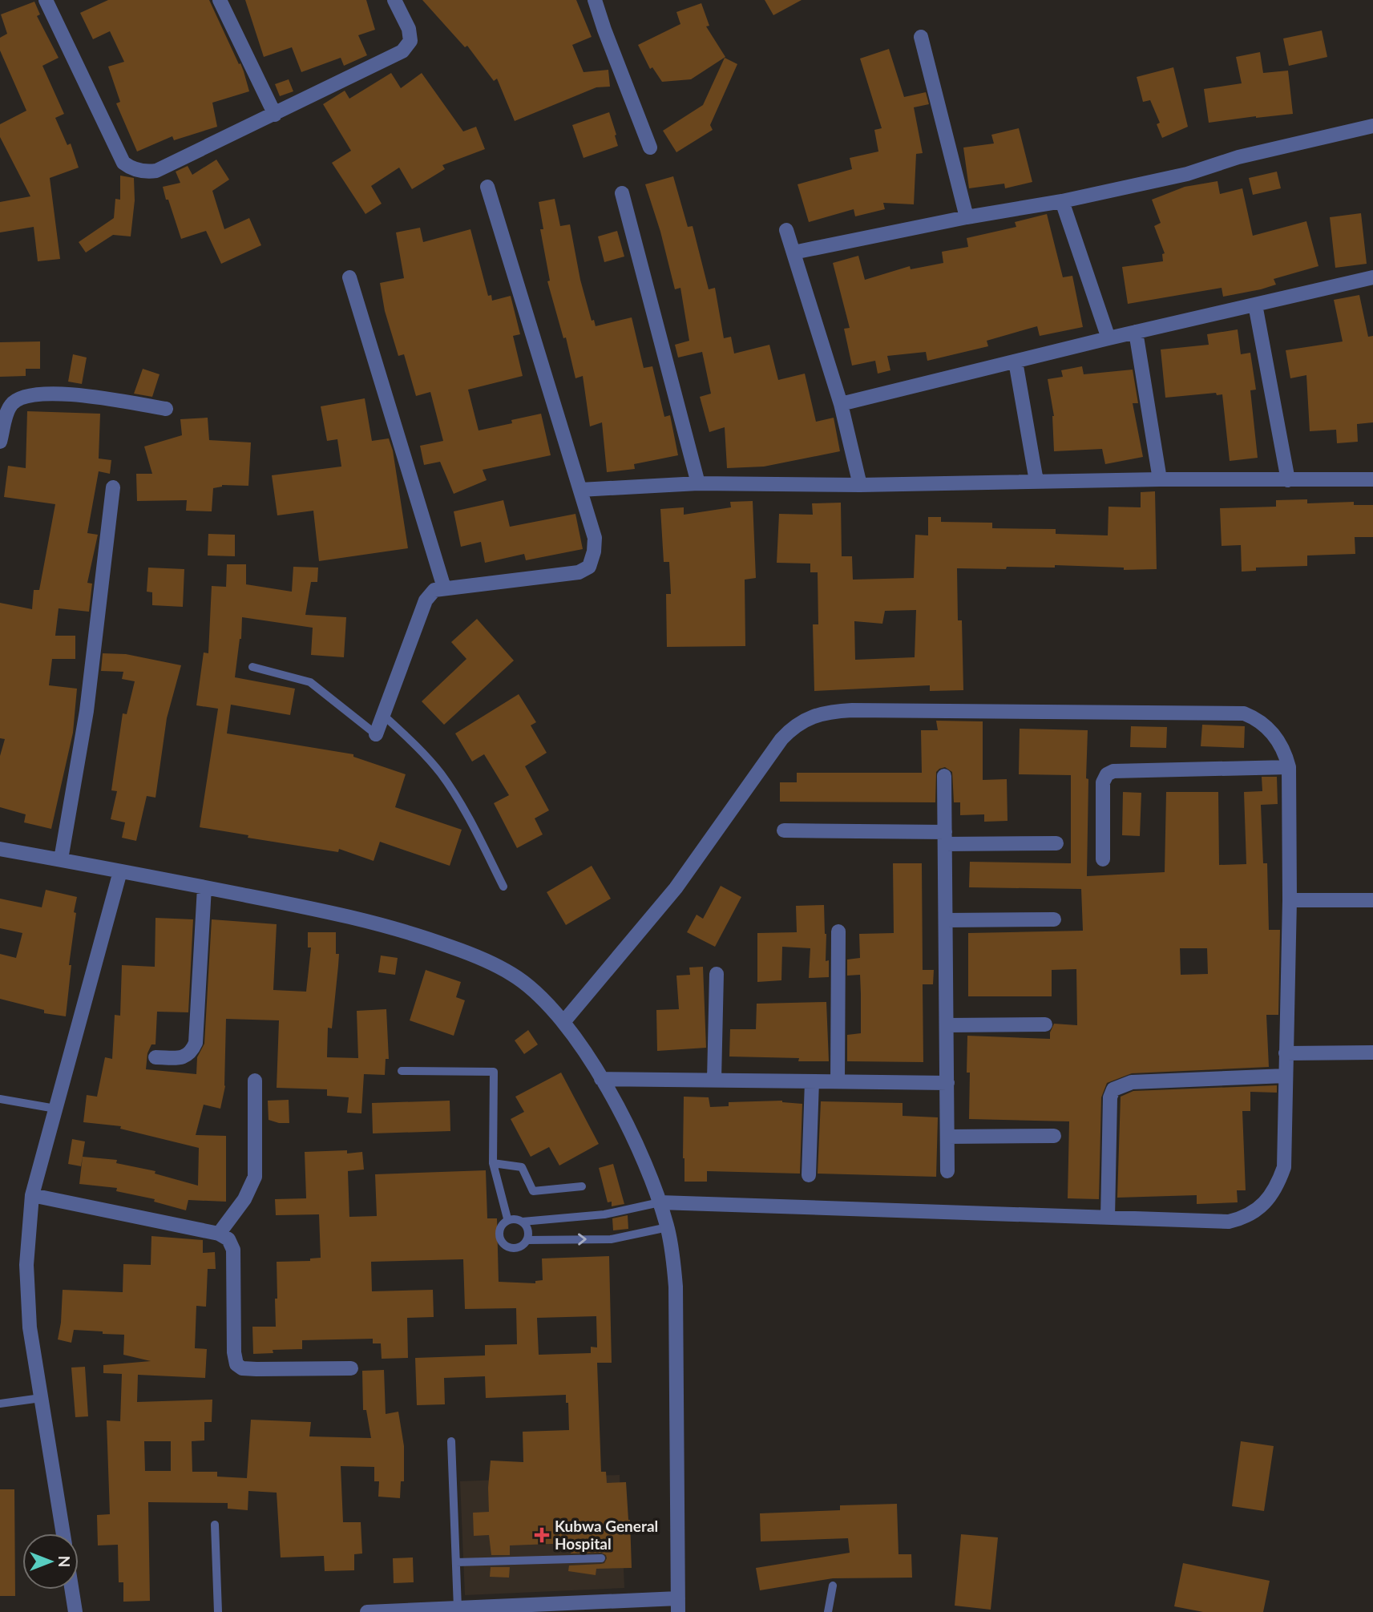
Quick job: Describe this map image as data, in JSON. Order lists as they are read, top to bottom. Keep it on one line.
{"places":{"health":["Kubwa General Hospital"]},"north":"right"}
